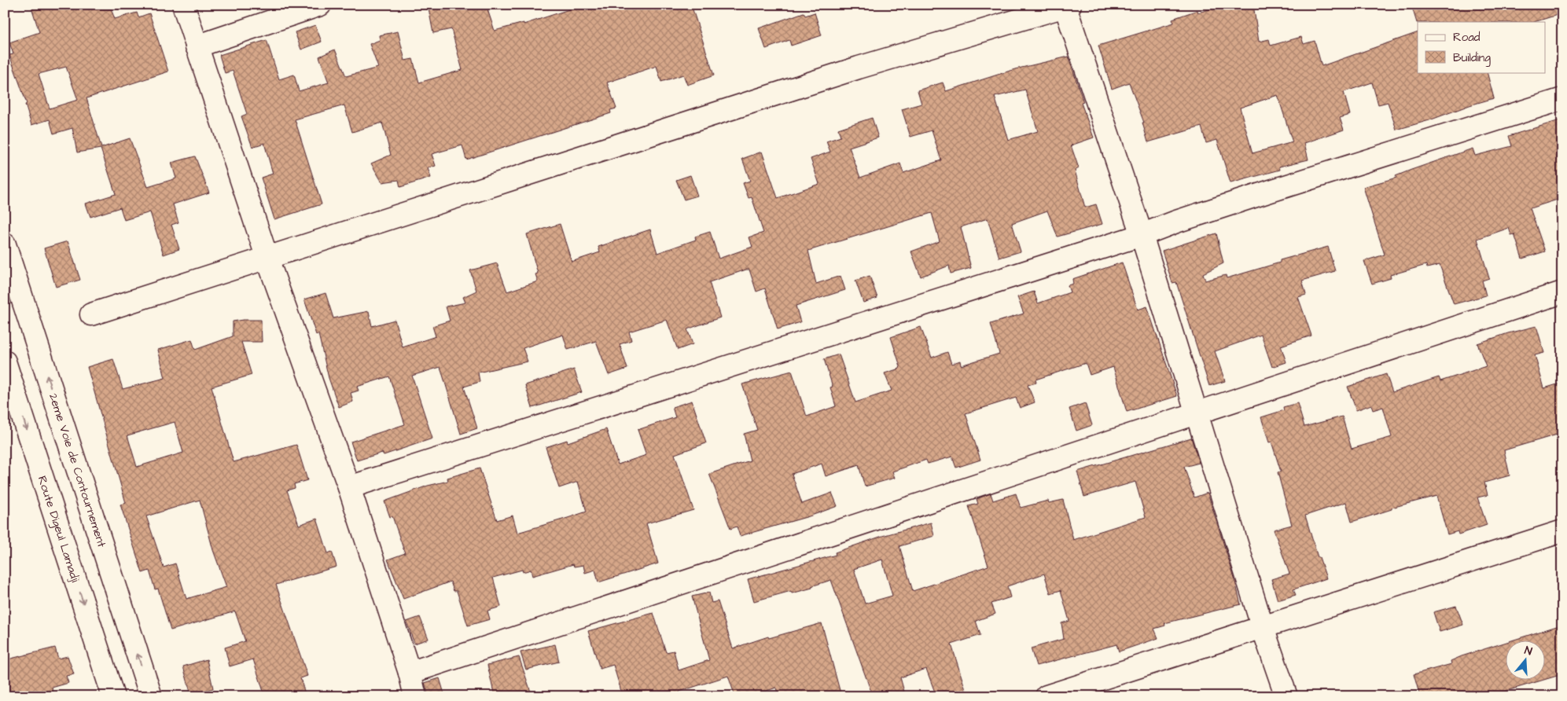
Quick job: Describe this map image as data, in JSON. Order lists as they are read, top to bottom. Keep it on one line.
{"streets":{"street":["2eme Voie de Contournement","Route Digeul Lamadji"]},"one_way":["2eme Voie de Contournement","Route Digeul Lamadji"],"legend":["Road","Building"],"north":"top"}
